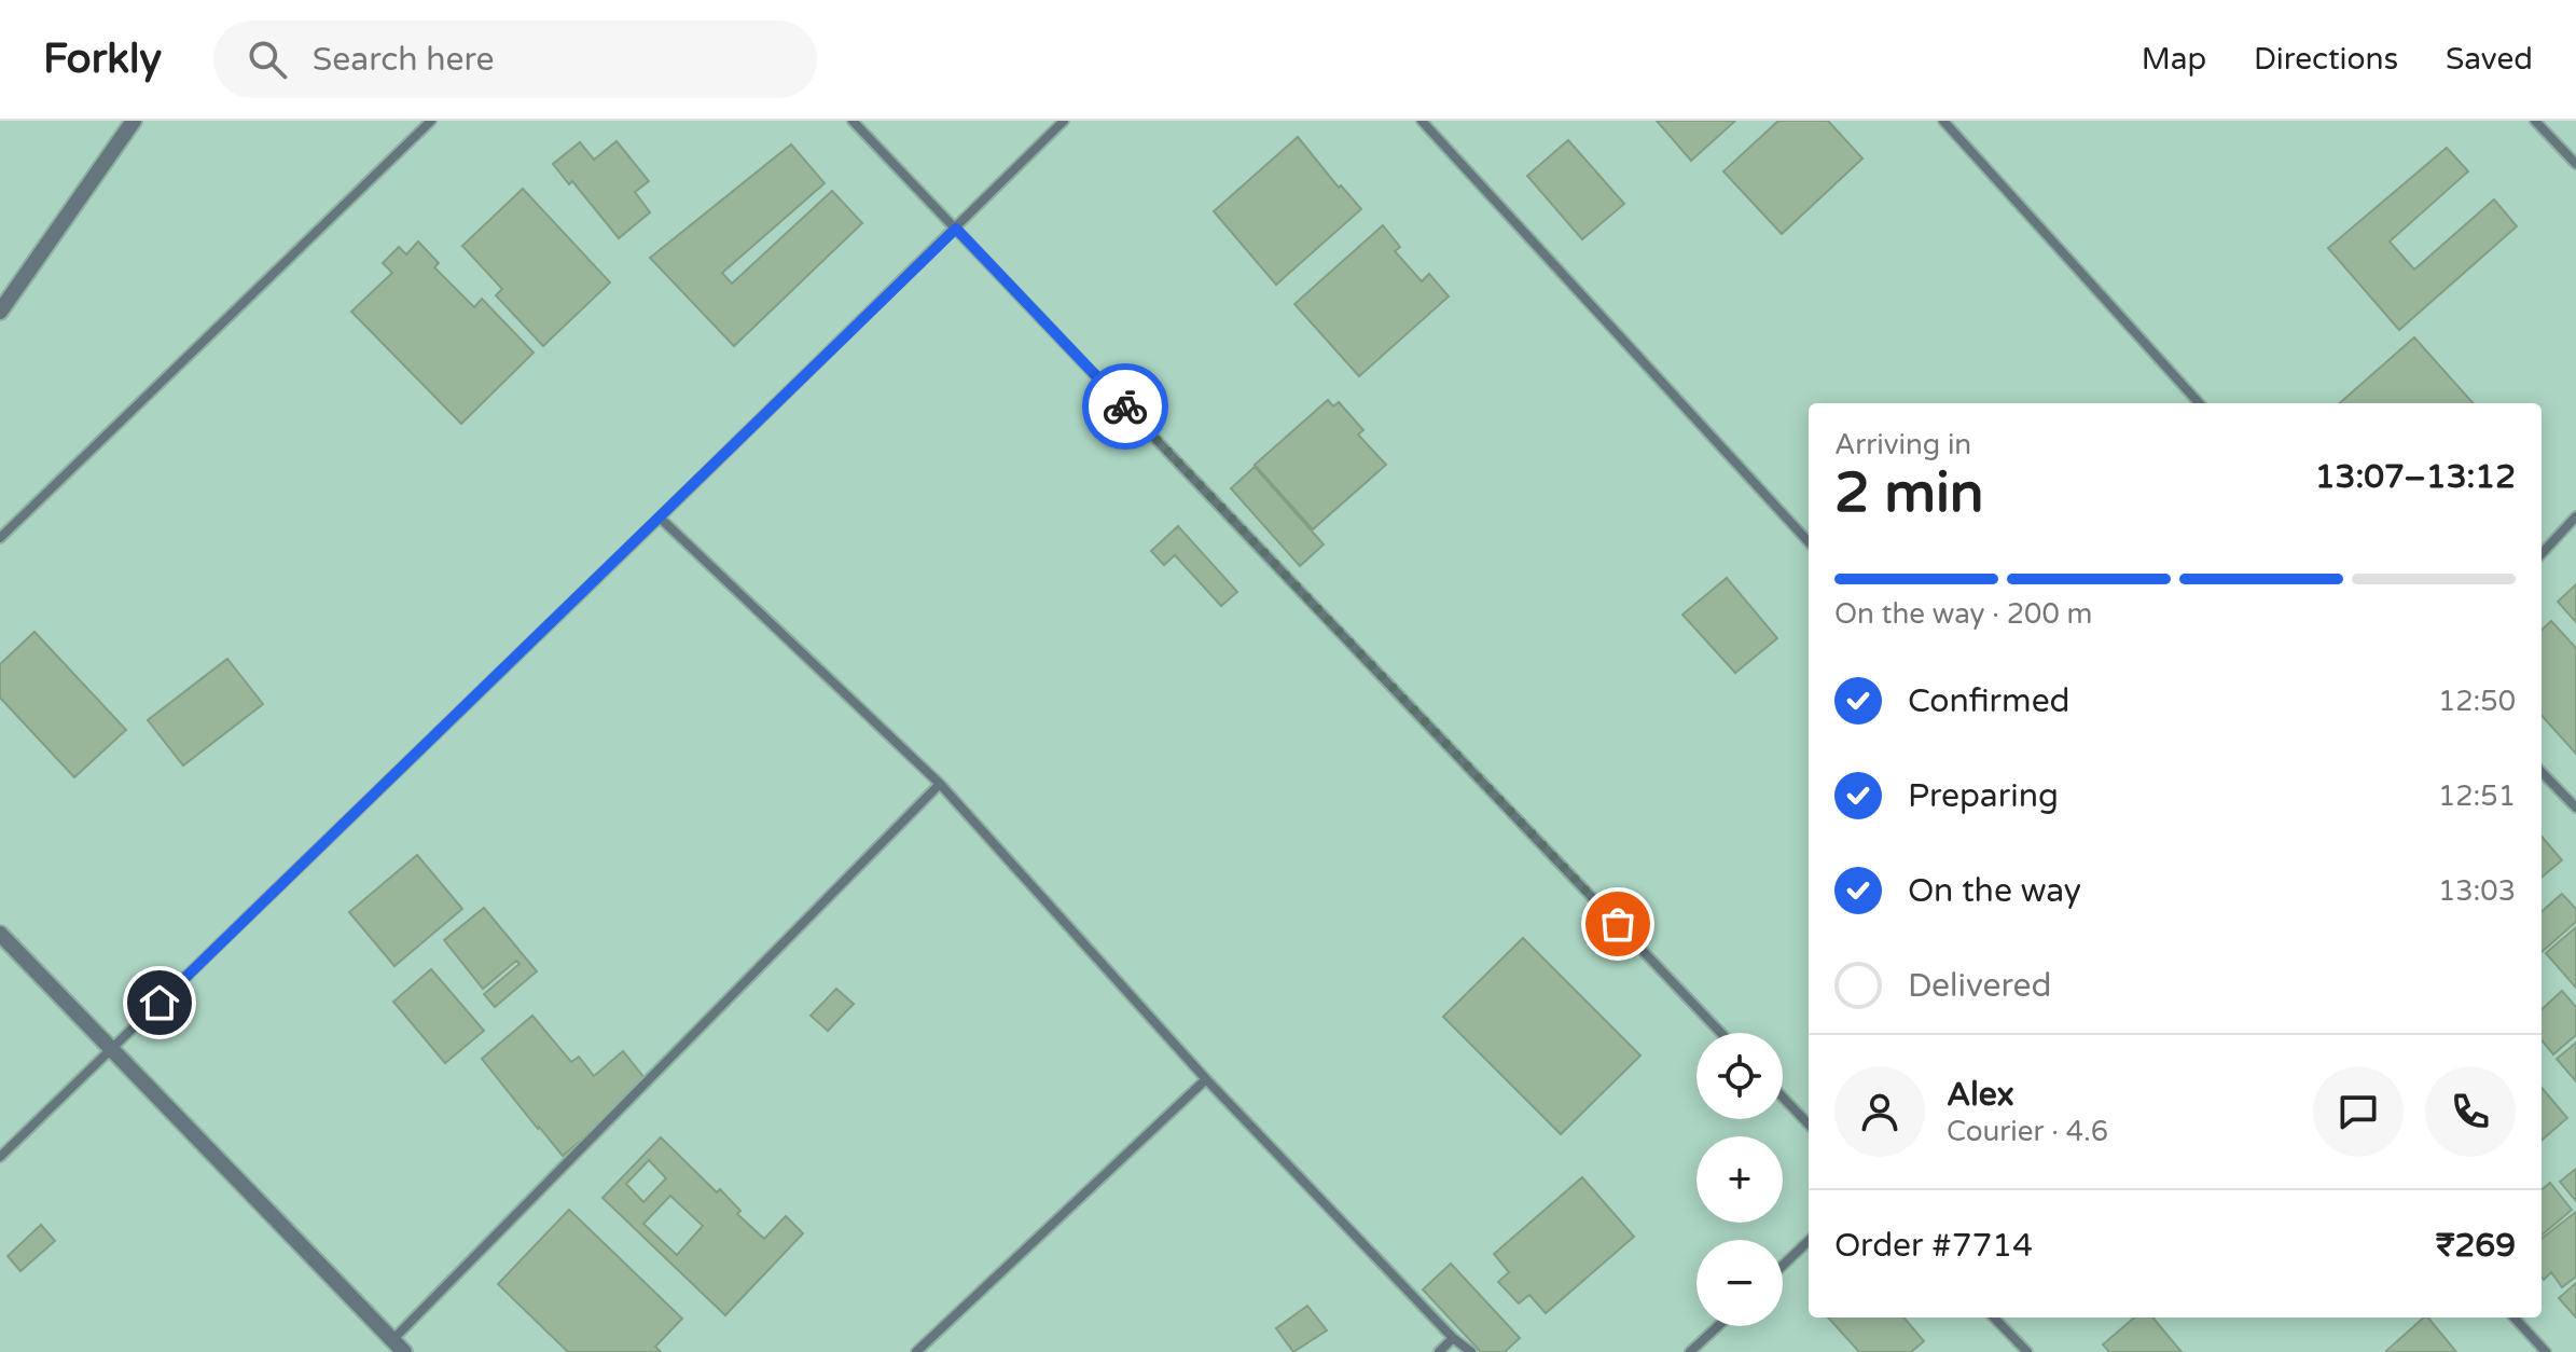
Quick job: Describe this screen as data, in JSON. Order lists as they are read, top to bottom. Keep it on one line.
{"page":{"header":"Forkly","search":"Search here","nav":["Map","Directions","Saved"],"heading":["2 min","Arriving in","13:07–13:12"],"panel":["Alex","Courier · 4.6","Order #7714","₹269"],"bar":"On the way · 200 m","list":[["Confirmed","12:50"],["Preparing","12:51"],["On the way","13:03"],"Delivered"],"map_buttons":["+","−"]}}
